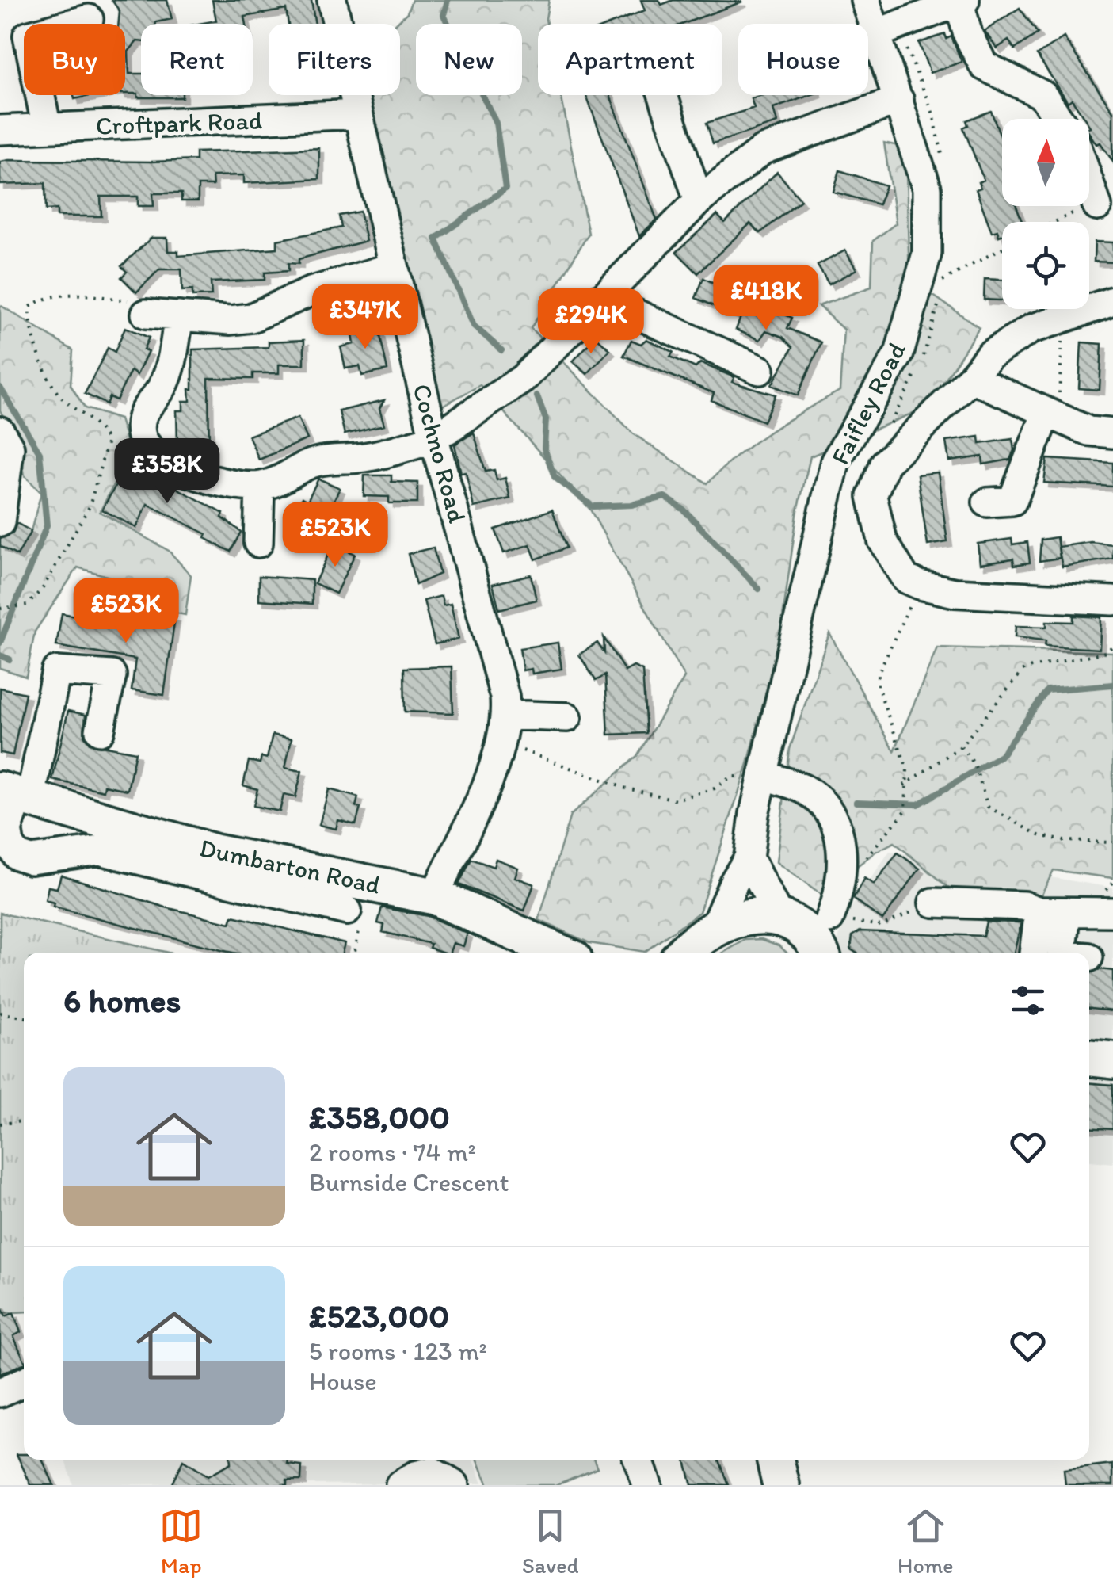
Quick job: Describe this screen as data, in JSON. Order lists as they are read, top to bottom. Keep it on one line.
{"streets":{"main road":["Dumbarton Road"],"street":["Croftpark Road","Faifley Road","Cochno Road"]},"crossings":[["Croftpark Road","Cochno Road"],["Cochno Road","Dumbarton Road"]],"north":"top","page":{"chip":["Buy","Rent","Filters","New","Apartment","House"],"price":["£418K","£347K","£294K","£358K","£523K","£523K"],"heading":"6 homes","list":[{"name":"£358,000","note":"2 rooms · 74 m² · Burnside Crescent"},{"name":"£523,000","note":"5 rooms · 123 m² · House"}],"tabs":["Map","Saved","Home"]}}
